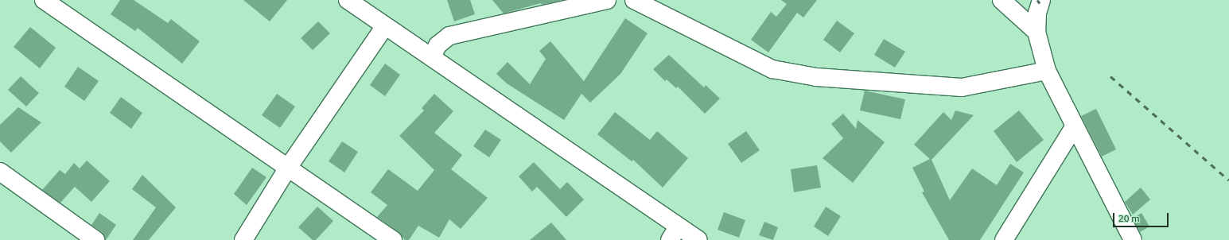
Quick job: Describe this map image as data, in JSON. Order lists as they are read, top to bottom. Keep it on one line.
{"scale_bar":"20 m"}
